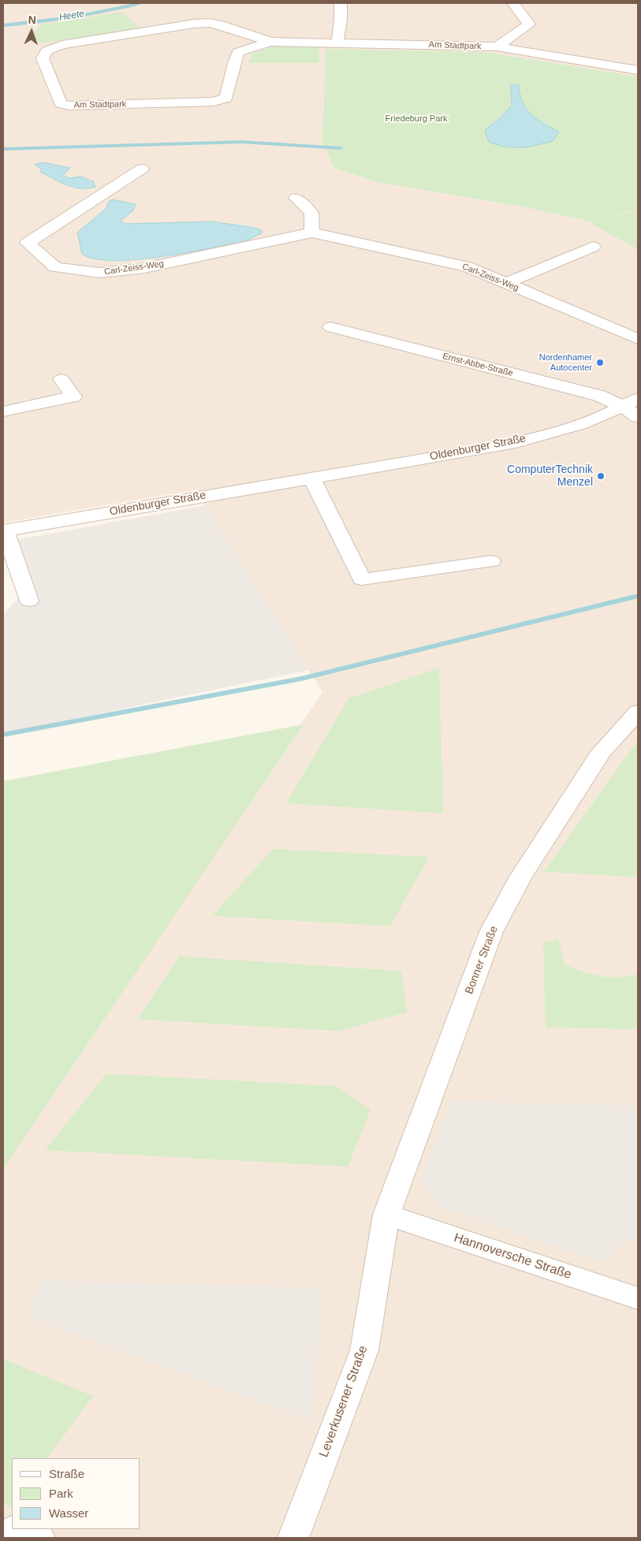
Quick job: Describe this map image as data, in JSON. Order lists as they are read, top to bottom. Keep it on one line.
{"streets":{"street":["Am Stadtpark","Carl-Zeiss-Weg","Ernst-Abbe-Straße","Oldenburger Straße","Bonner Straße","Hannoversche Straße","Leverkusener Straße"]},"crossings":[["Ernst-Abbe-Straße","Oldenburger Straße"],["Bonner Straße","Hannoversche Straße"],["Bonner Straße","Leverkusener Straße"],["Hannoversche Straße","Leverkusener Straße"]],"water":["Heete"],"parks":["Friedeburg Park"],"places":["Nordenhamer Autocenter","ComputerTechnik Menzel"],"legend":["Straße","Park","Wasser"],"north":"top"}
